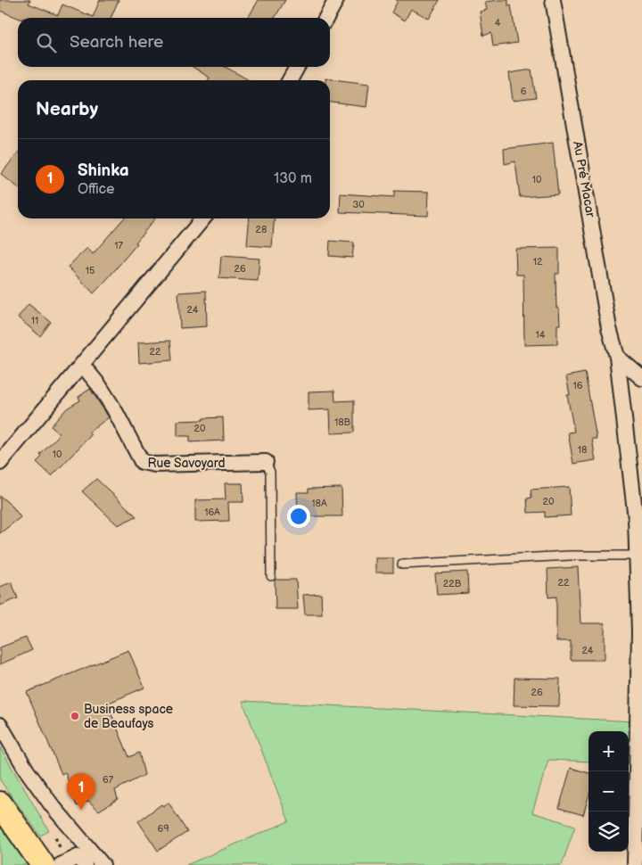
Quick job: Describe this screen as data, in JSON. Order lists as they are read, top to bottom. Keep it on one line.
{"streets":{"street":["Au Pré Macar","Rue Savoyard"]},"places":["Business space de Beaufays"],"house_numbers":["4","6","10","30","28","17","12","26","15","24","11","14","22","16","18B","20","18","10","20","18A","16A","22","22B","24","26","67","69"],"page":{"search":"Search here","heading":"Nearby","list":[{"mark":"1","name":"Shinka","note":"Office","value":"130 m"}],"map_buttons":["+","−"],"pins":"1"}}
